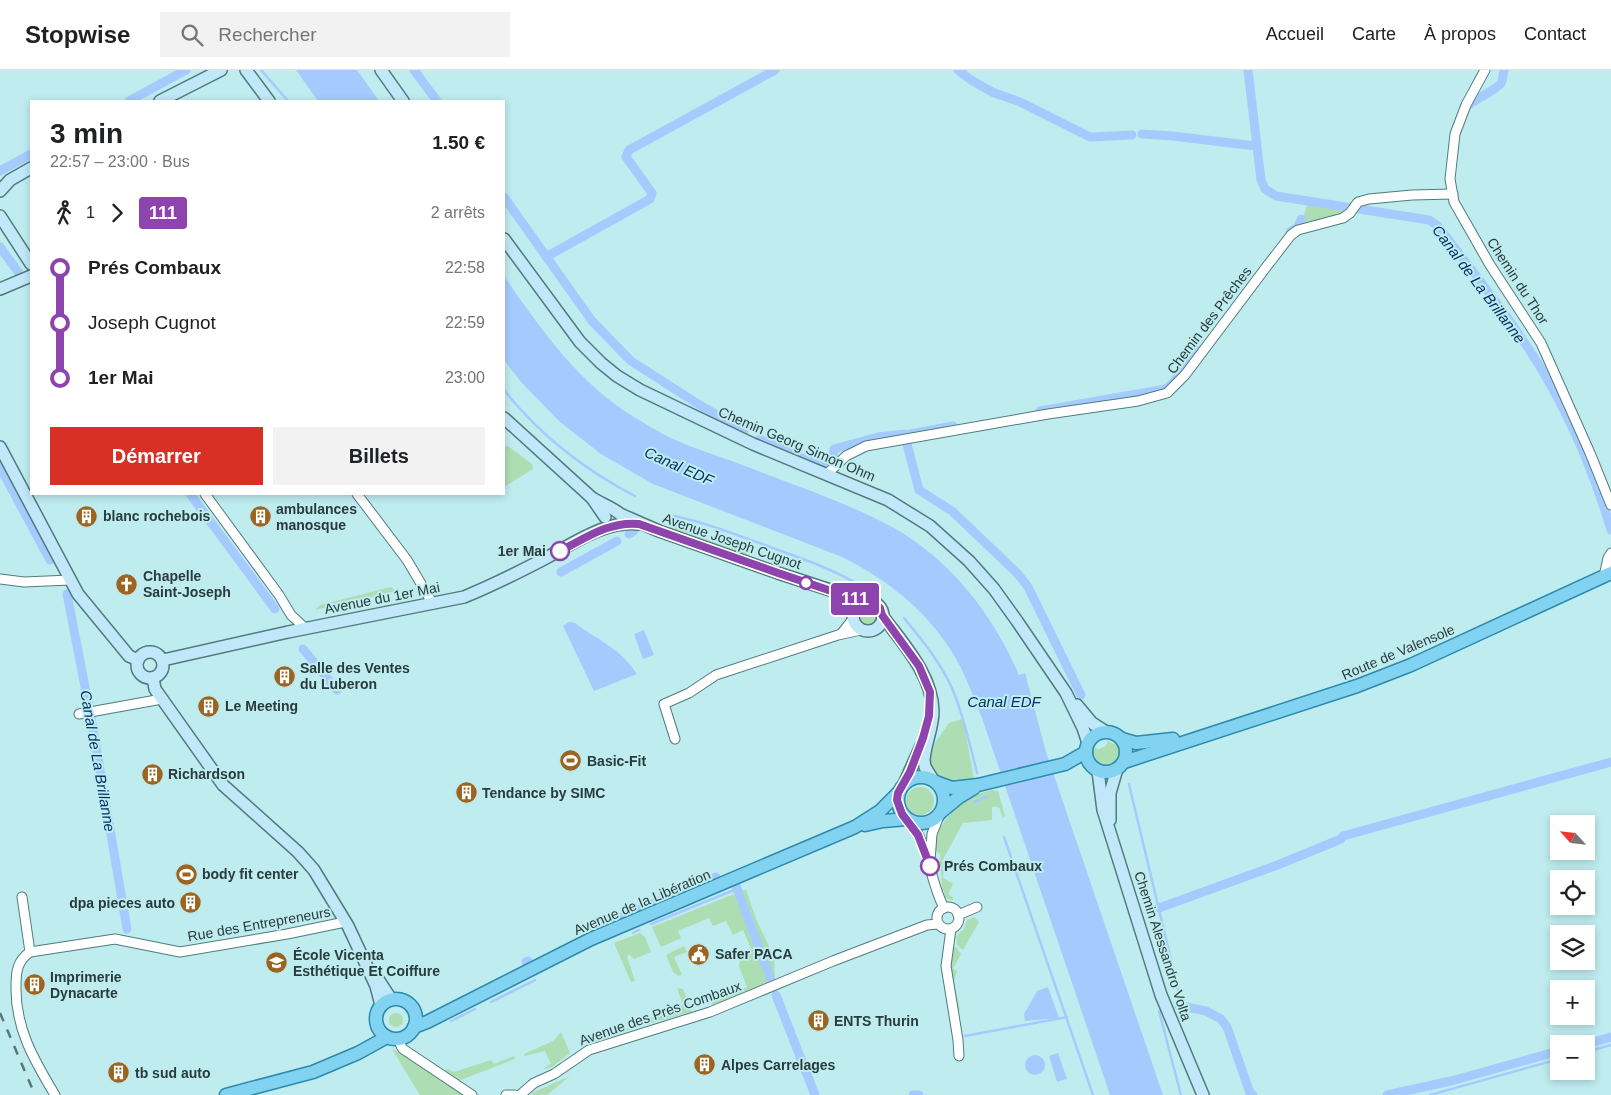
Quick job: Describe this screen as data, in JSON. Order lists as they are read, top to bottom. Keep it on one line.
{"streets":{"main road":["Route de Valensole","Avenue de la Libération"],"street":["Chemin du Thor","Chemin des Prêches","Chemin Georg Simon Ohm","Avenue Joseph Cugnot","Avenue du 1er Mai","Rue des Entrepreneurs","Chemin Alessandro Volta","Avenue des Près Combaux"]},"crossings":[["Chemin du Thor","Chemin des Prêches"],["Chemin des Prêches","Chemin Georg Simon Ohm"],["Chemin Georg Simon Ohm","Route de Valensole"],["Chemin Georg Simon Ohm","Chemin Alessandro Volta"],["Avenue Joseph Cugnot","Avenue du 1er Mai"],["Route de Valensole","Chemin Alessandro Volta"]],"water":["Canal de La Brillanne","Canal EDF"],"places":{"building":["blanc rochebois","ambulances manosque","Salle des Ventes du Luberon","Le Meeting","Richardson","Tendance by SIMC","dpa pieces auto","Imprimerie Dynacarte","ENTS Thurin","Alpes Carrelages","tb sud auto"],"other":["1er Mai","Prés Combaux"],"church":["Chapelle Saint-Joseph"],"sports":["Basic-Fit","body fit center"],"public building":["Safer PACA"],"school or university":["École Vicenta Esthétique Et Coiffure"]},"lines":["bus line 111"],"north":"top left","page":{"header":"Stopwise","search":"Rechercher","nav":["Accueil","Carte","À propos","Contact"],"on_map":"111","heading":["3 min","22:57 – 23:00 · Bus","1.50 €"],"legs":["1","111","2 arrêts"],"list":[{"name":"Prés Combaux","value":"22:58"},{"name":"Joseph Cugnot","value":"22:59"},{"name":"1er Mai","value":"23:00"}],"buttons":["Démarrer","Billets"],"map_buttons":["+","−"]}}
